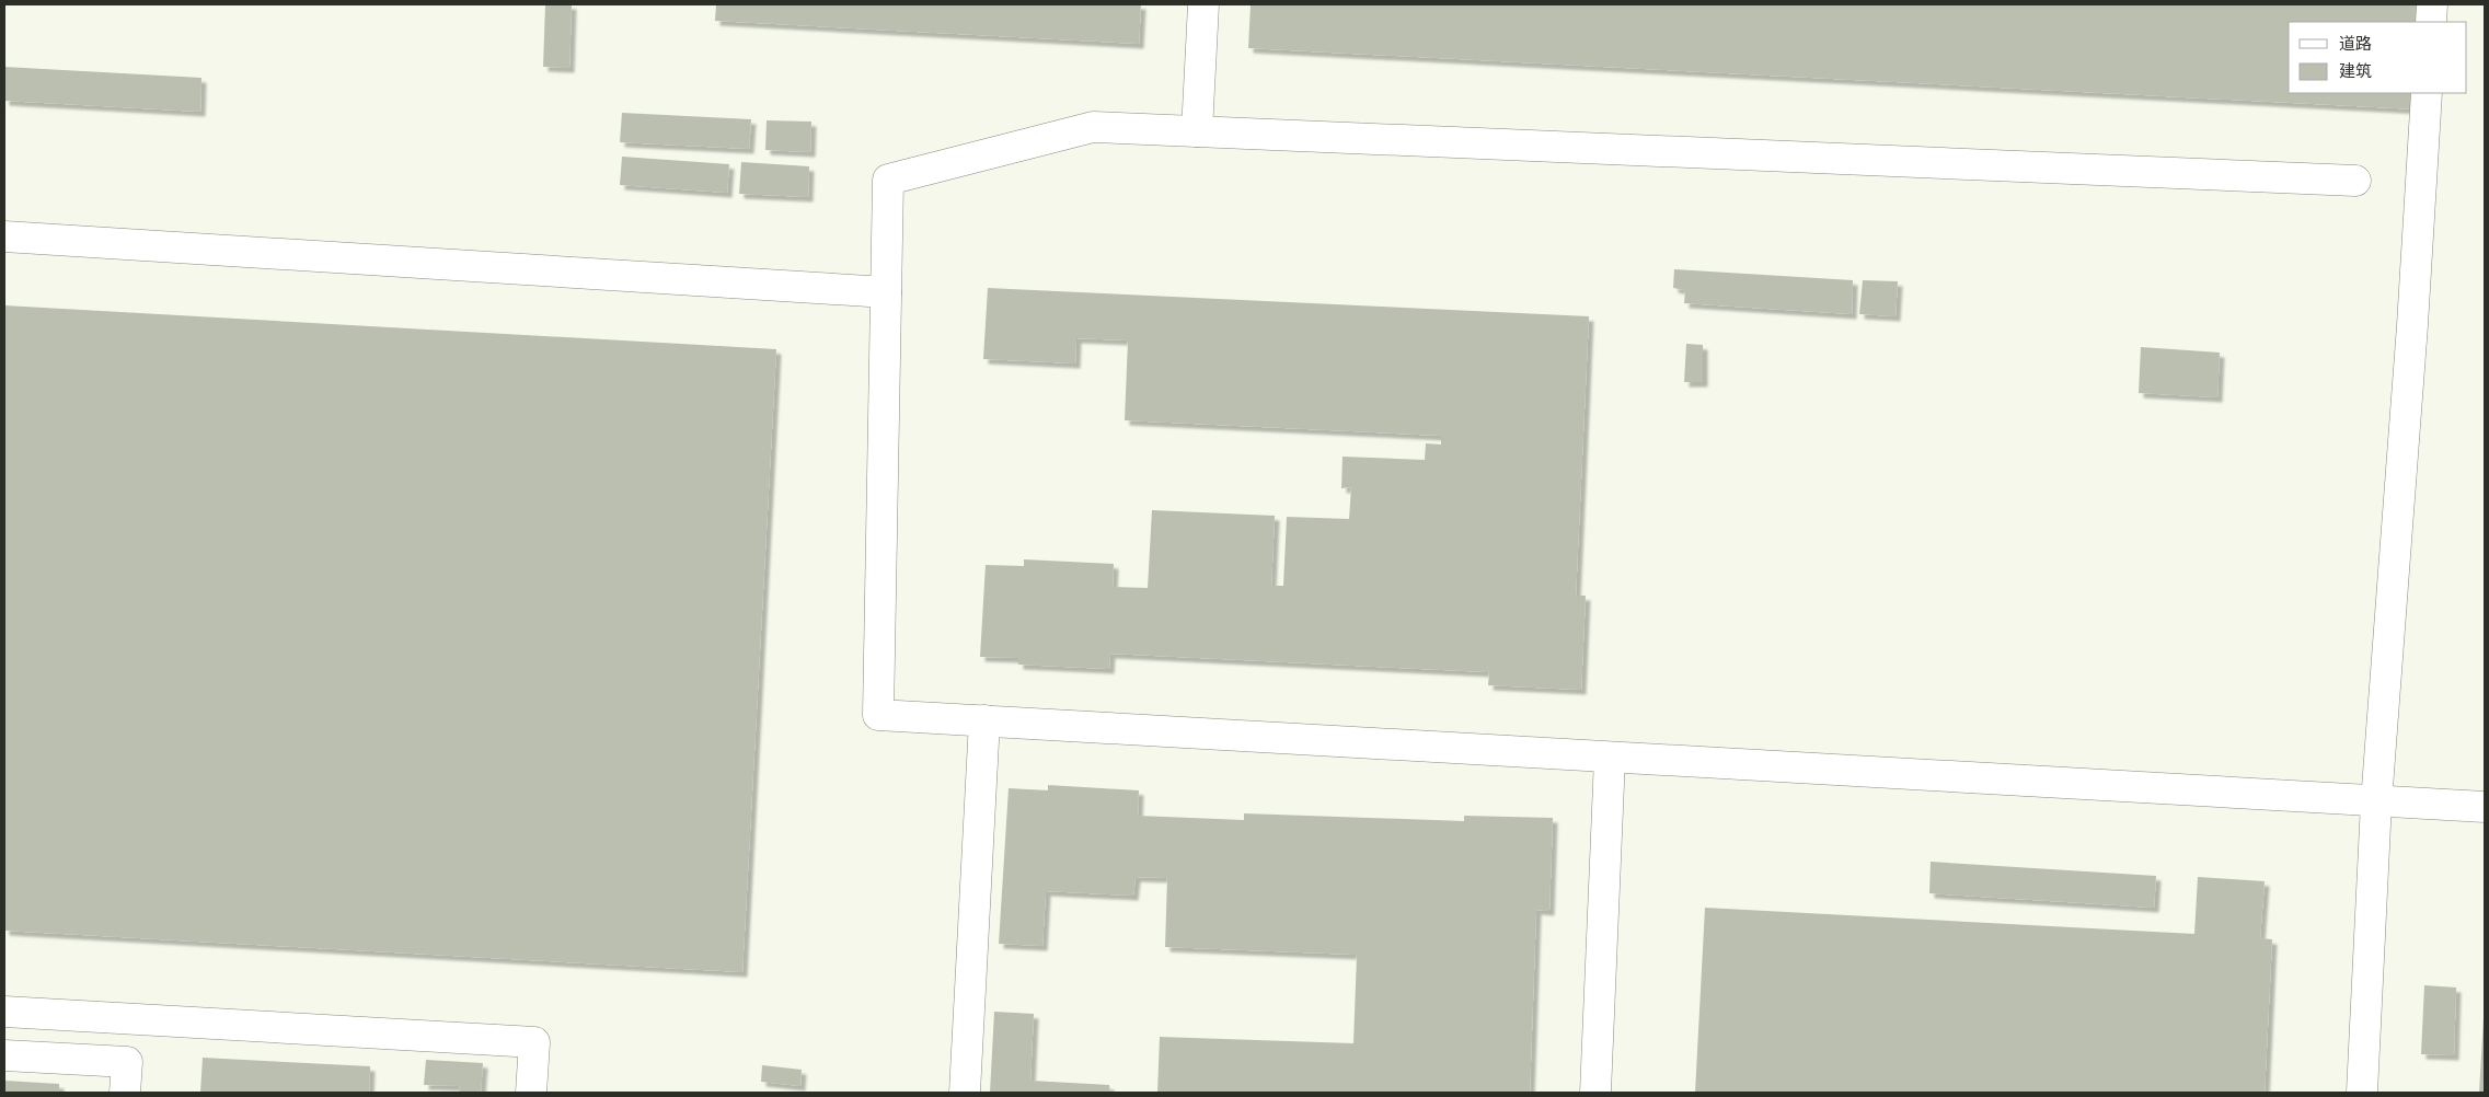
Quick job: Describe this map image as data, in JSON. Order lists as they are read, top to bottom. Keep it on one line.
{"legend":["道路","建筑"]}
